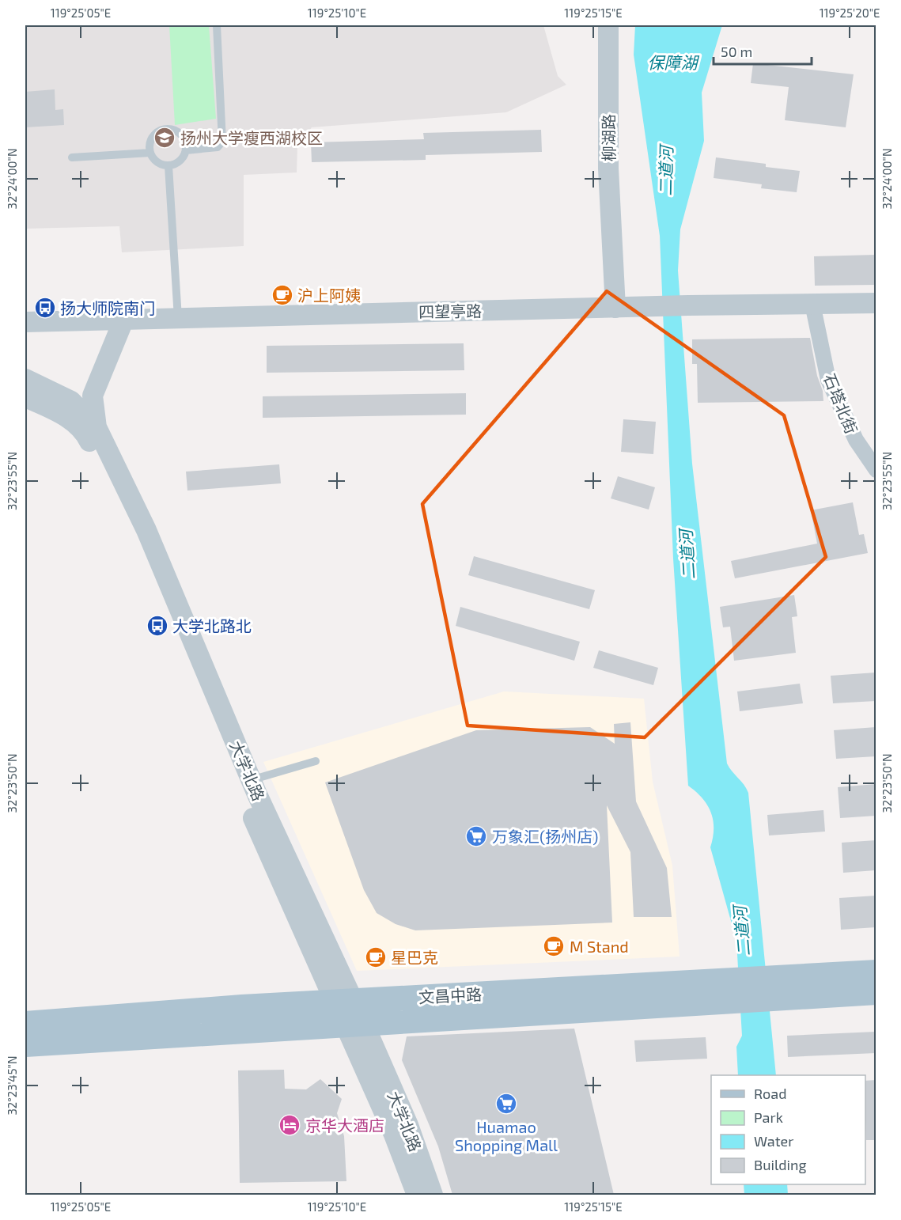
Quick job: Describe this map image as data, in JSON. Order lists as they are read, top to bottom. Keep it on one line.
{"streets":{"main road":["文昌中路"],"street":["柳湖路","四望亭路","石塔北街","大学北路"]},"crossings":[["柳湖路","四望亭路"],["四望亭路","石塔北街"],["大学北路","文昌中路"]],"water":["保障湖","二道河"],"places":{"school or university":["扬州大学瘦西湖校区"],"cafe":["沪上阿姨","M Stand","星巴克"],"bus stop":["扬大师院南门","大学北路北"],"supermarket":["万象汇(扬州店)","Huamao Shopping Mall"],"hotel":["京华大酒店"]},"legend":["Road","Park","Water","Building"],"scale_bar":"50 m","coordinates":["119°25'05\"E","119°25'10\"E","119°25'15\"E","119°25'20\"E","32°24'00\"N","32°23'55\"N","32°23'50\"N","32°23'45\"N"]}
